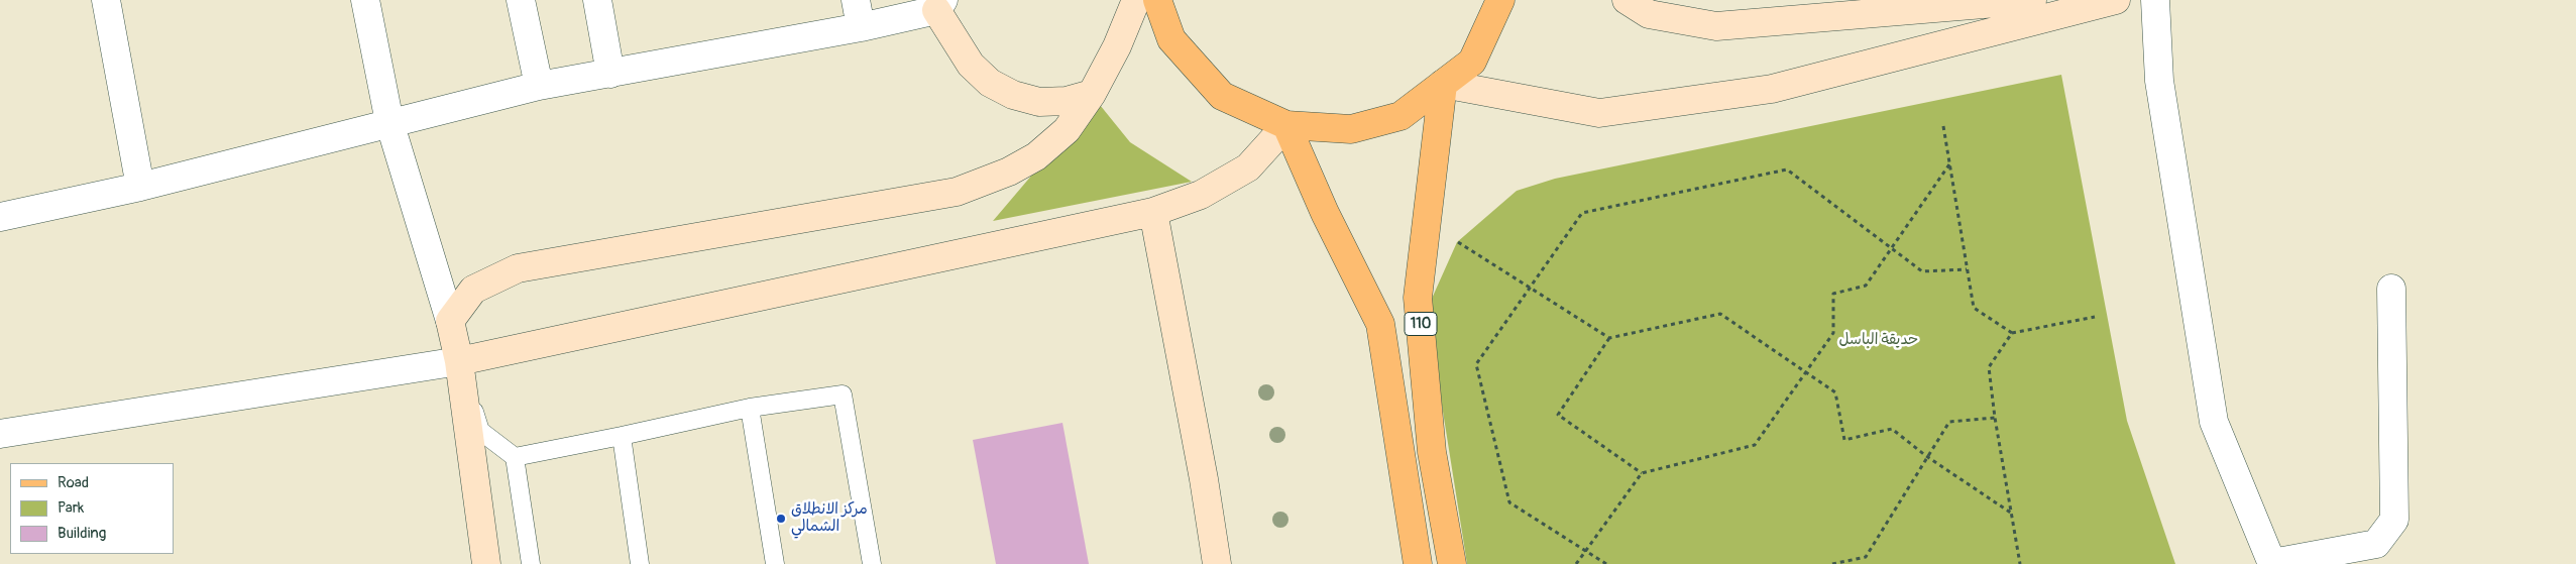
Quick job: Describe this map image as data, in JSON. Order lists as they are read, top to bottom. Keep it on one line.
{"streets":{"main road":["110"]},"parks":["حديقة الباسل"],"places":["مركز الانطلاق الشمالي"],"legend":["Road","Park","Building"]}
